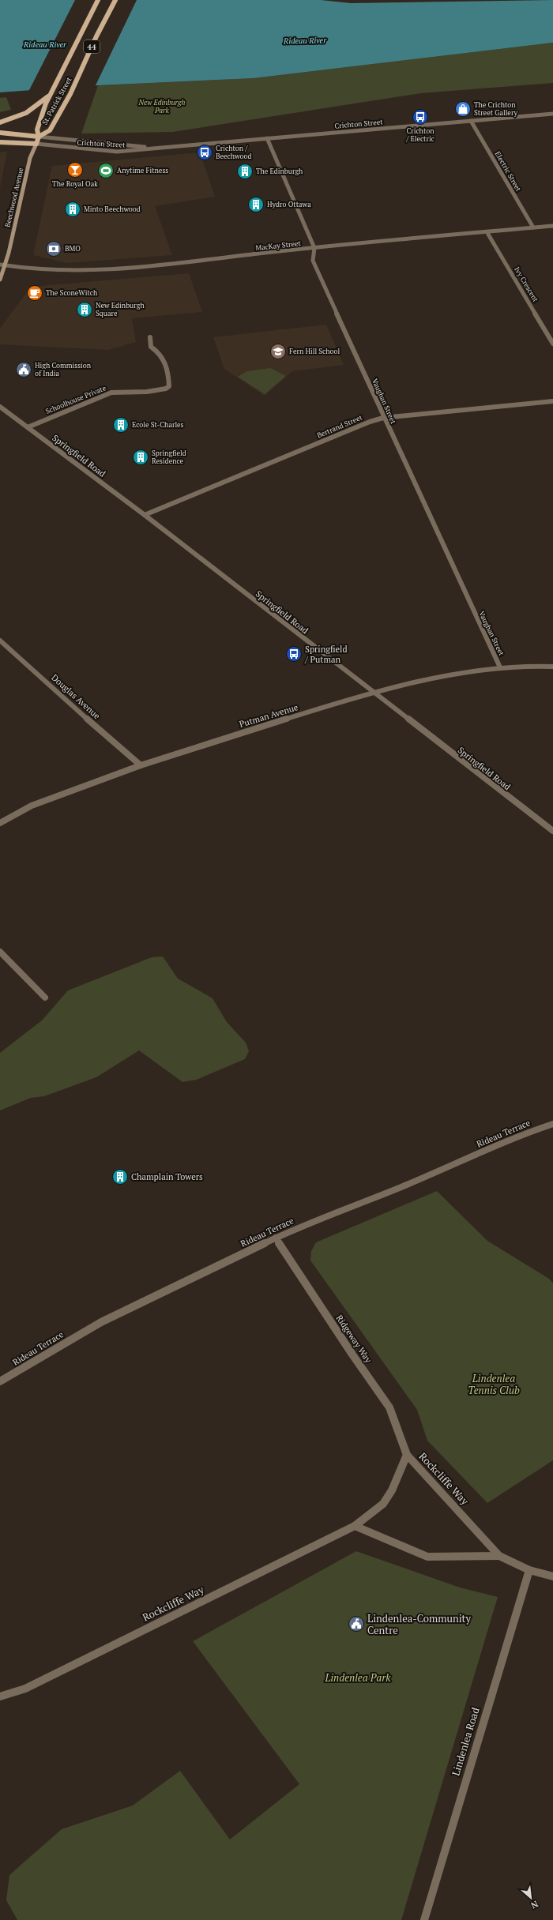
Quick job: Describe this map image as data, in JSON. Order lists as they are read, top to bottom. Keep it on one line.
{"streets":{"main road":["44","St. Patrick Street","Beechwood Avenue"],"street":["Crichton Street","Electric Street","MacKay Street","Ivy Crescent","Schoolhouse Private","Vaughan Street","Bertrand Street","Springfield Road","Douglas Avenue","Putman Avenue","Rideau Terrace","Ridgeway Way","Rockcliffe Way","Lindenlea Road"]},"crossings":[["St. Patrick Street","Crichton Street"],["St. Patrick Street","Beechwood Avenue"],["Crichton Street","Electric Street"],["Crichton Street","Beechwood Avenue"],["Crichton Street","Vaughan Street"],["Electric Street","MacKay Street"],["Beechwood Avenue","MacKay Street"],["MacKay Street","Ivy Crescent"],["MacKay Street","Vaughan Street"],["Schoolhouse Private","Springfield Road"],["Vaughan Street","Bertrand Street"],["Vaughan Street","Putman Avenue"],["Bertrand Street","Springfield Road"],["Springfield Road","Putman Avenue"],["Douglas Avenue","Putman Avenue"],["Rideau Terrace","Ridgeway Way"],["Ridgeway Way","Rockcliffe Way"],["Rockcliffe Way","Lindenlea Road"]],"water":["Rideau River"],"parks":["New Edinburgh Park","Lindenlea Tennis Club","Lindenlea Park"],"places":{"shop":["The Crichton Street Gallery"],"bus stop":["Crichton / Electric","Crichton / Beechwood","Springfield / Putman"],"bar":["The Royal Oak"],"sports":["Anytime Fitness"],"building":["The Edinburgh","Hydro Ottawa","Minto Beechwood","New Edinburgh Square","Ecole St-Charles","Springfield Residence","Champlain Towers"],"bank":["BMO"],"cafe":["The SconeWitch"],"school or university":["Fern Hill School"],"public building":["High Commission of India","Lindenlea-Community Centre"]},"north":"bottom right"}
